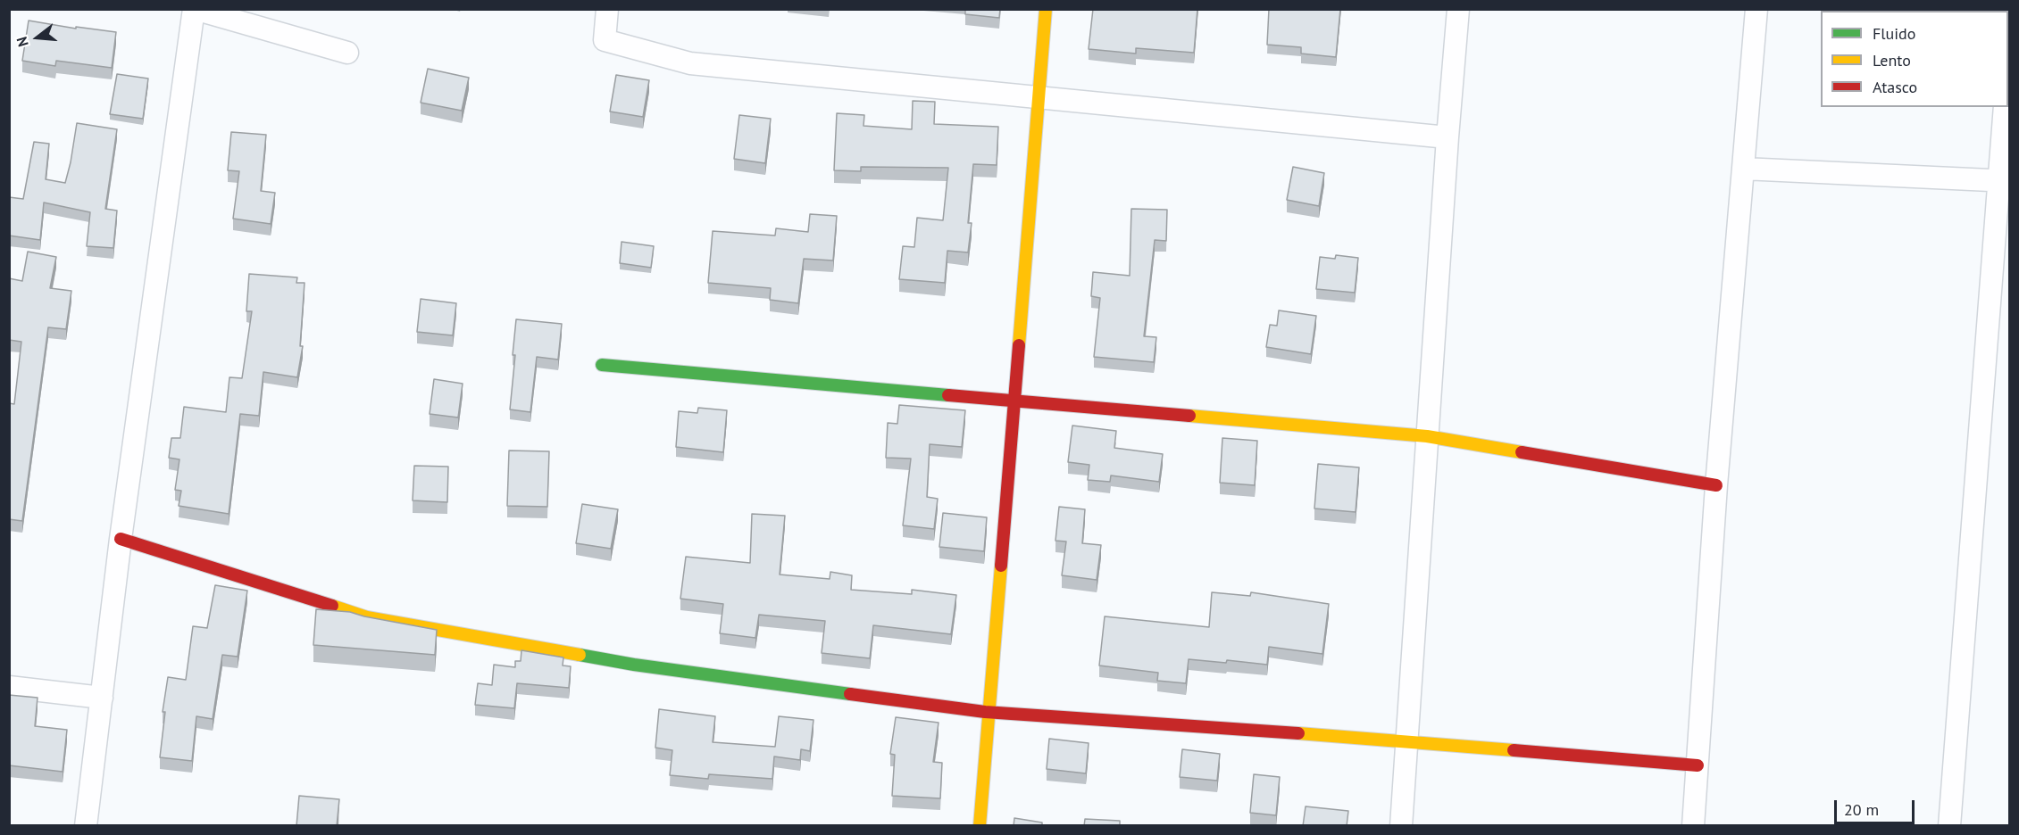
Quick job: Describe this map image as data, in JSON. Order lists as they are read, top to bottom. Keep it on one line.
{"legend":["Fluido","Lento","Atasco"],"scale_bar":"20 m","north":"left"}
